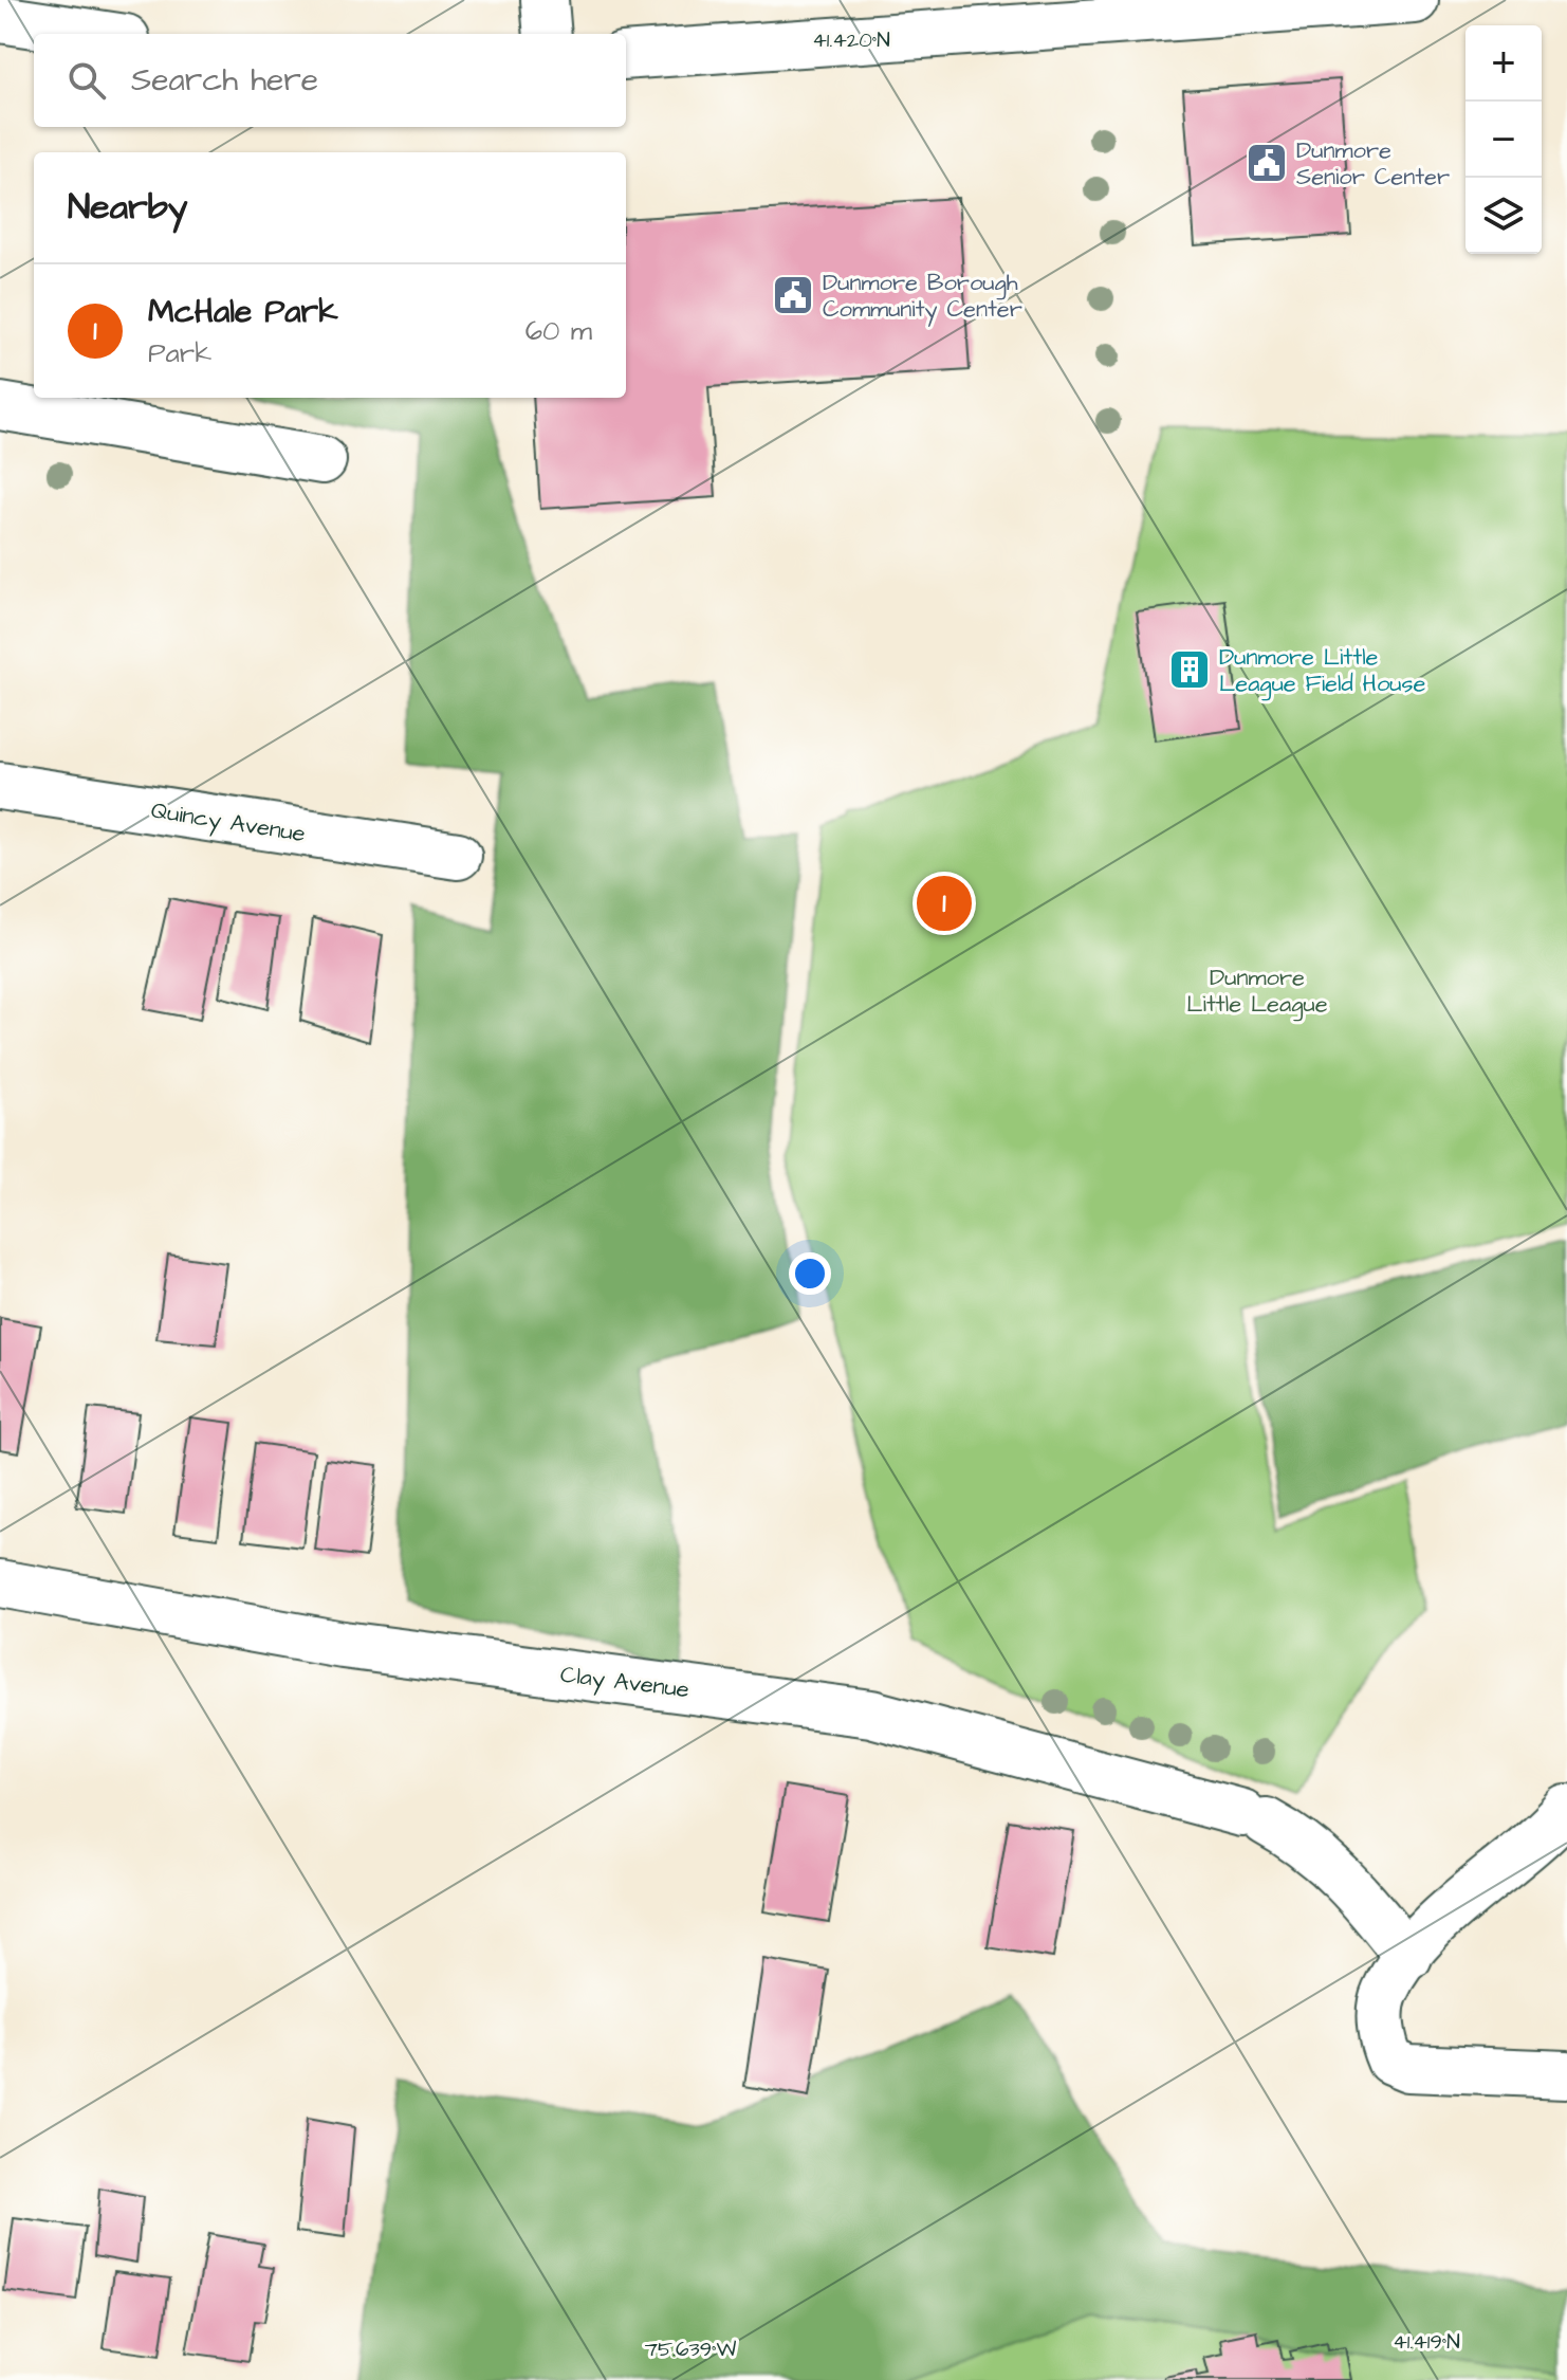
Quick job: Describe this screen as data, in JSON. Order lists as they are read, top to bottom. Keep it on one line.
{"streets":{"street":["Quincy Avenue","Clay Avenue"]},"parks":["Dunmore Little League"],"places":{"public building":["Dunmore Senior Center","Dunmore Borough Community Center"],"building":["Dunmore Little League Field House"]},"page":{"map_buttons":["+","−"],"search":"Search here","heading":"Nearby","list":[{"mark":"1","name":"McHale Park","note":"Park","value":"60 m"}],"pins":"1"},"coordinates":["41.420°N","41.419°N","75.639°W"]}
